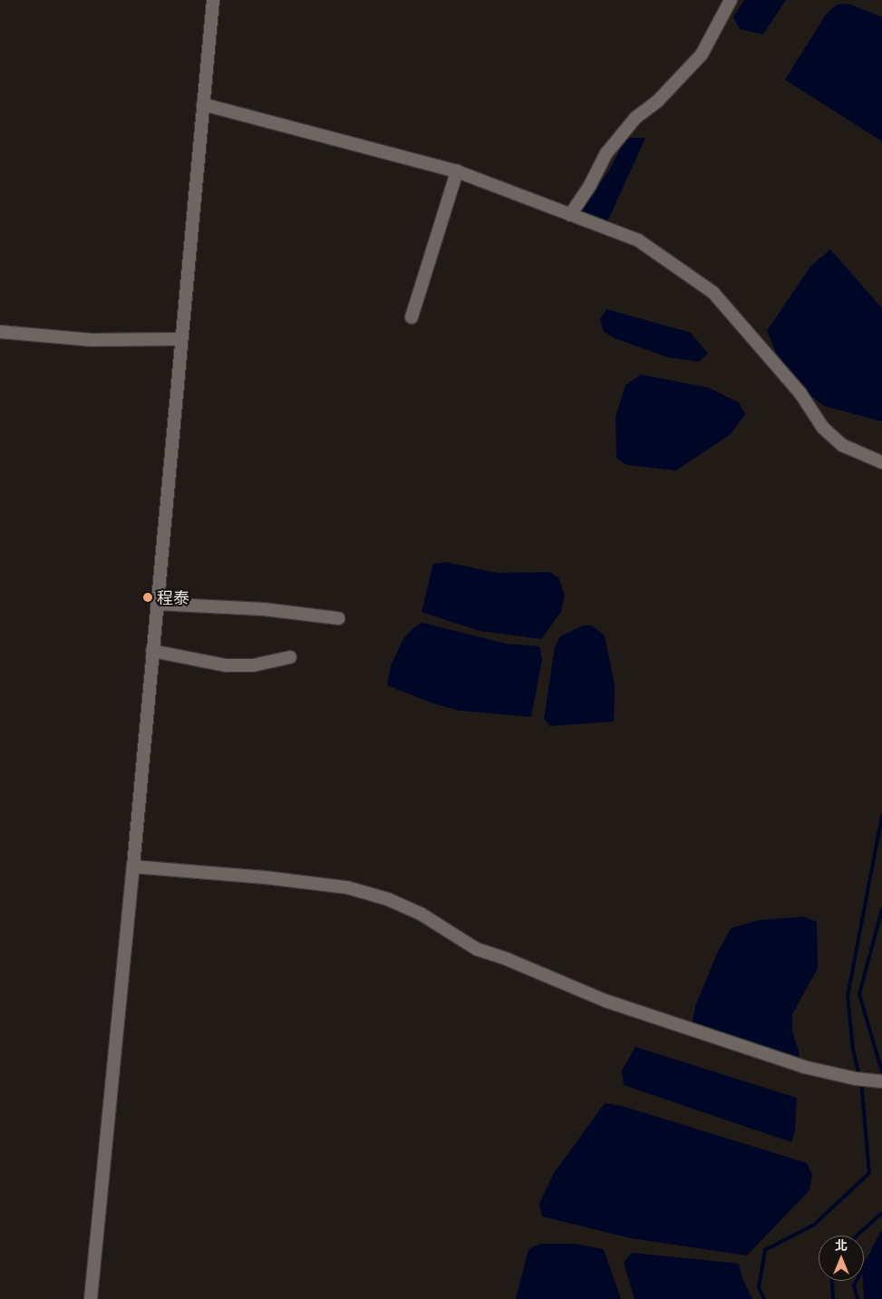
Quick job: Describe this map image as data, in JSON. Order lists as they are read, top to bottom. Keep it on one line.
{"places":["程泰"],"north":"top"}
